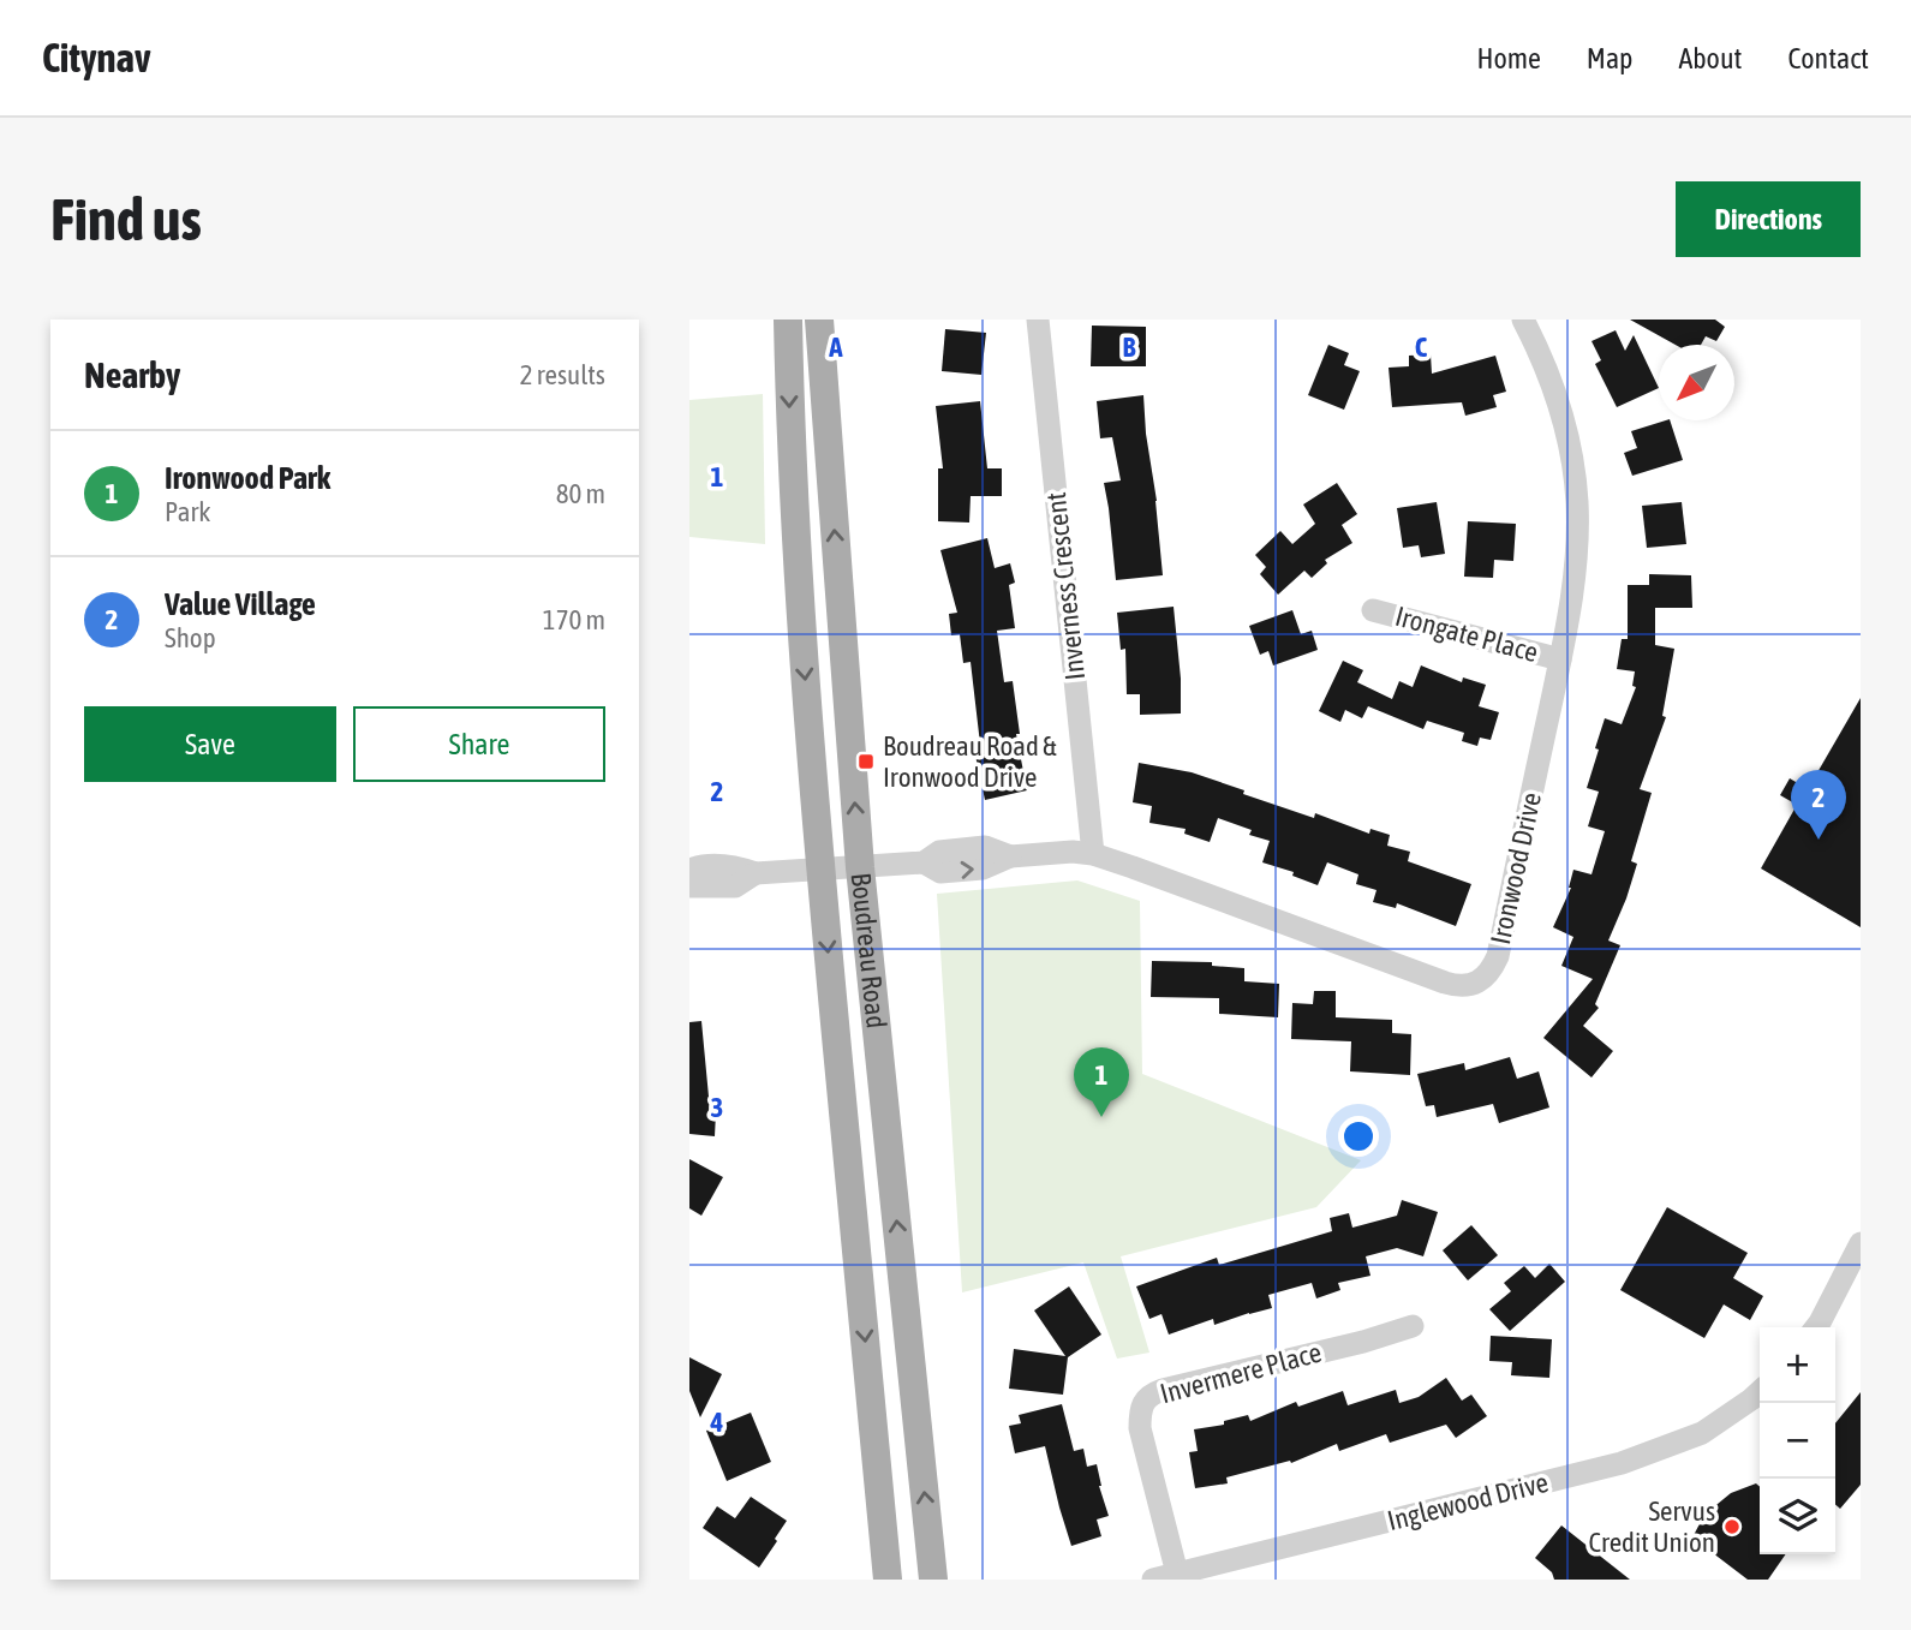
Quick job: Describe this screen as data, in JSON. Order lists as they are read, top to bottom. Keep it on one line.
{"streets":{"main road":["Boudreau Road"],"street":["Inverness Crescent","Irongate Place","Ironwood Drive","Invermere Place","Inglewood Drive"]},"crossings":[["Inverness Crescent","Ironwood Drive"],["Irongate Place","Ironwood Drive"],["Ironwood Drive","Boudreau Road"],["Invermere Place","Inglewood Drive"]],"places":{"transit":["Boudreau Road & Ironwood Drive"],"other":["Servus Credit Union"]},"north":"bottom left","page":{"header":"Citynav","nav":["Home","Map","About","Contact"],"buttons":["Directions",["Save","Share"]],"title":"Find us","heading":["Nearby","2 results"],"list":[{"mark":"1","name":"Ironwood Park","note":"Park","value":"80 m"},{"mark":"2","name":"Value Village","note":"Shop","value":"170 m"}],"pins":["2","1"],"map_buttons":["+","−"]},"grid":{"columns":["A","B","C"],"rows":["1","2","3","4"]}}
